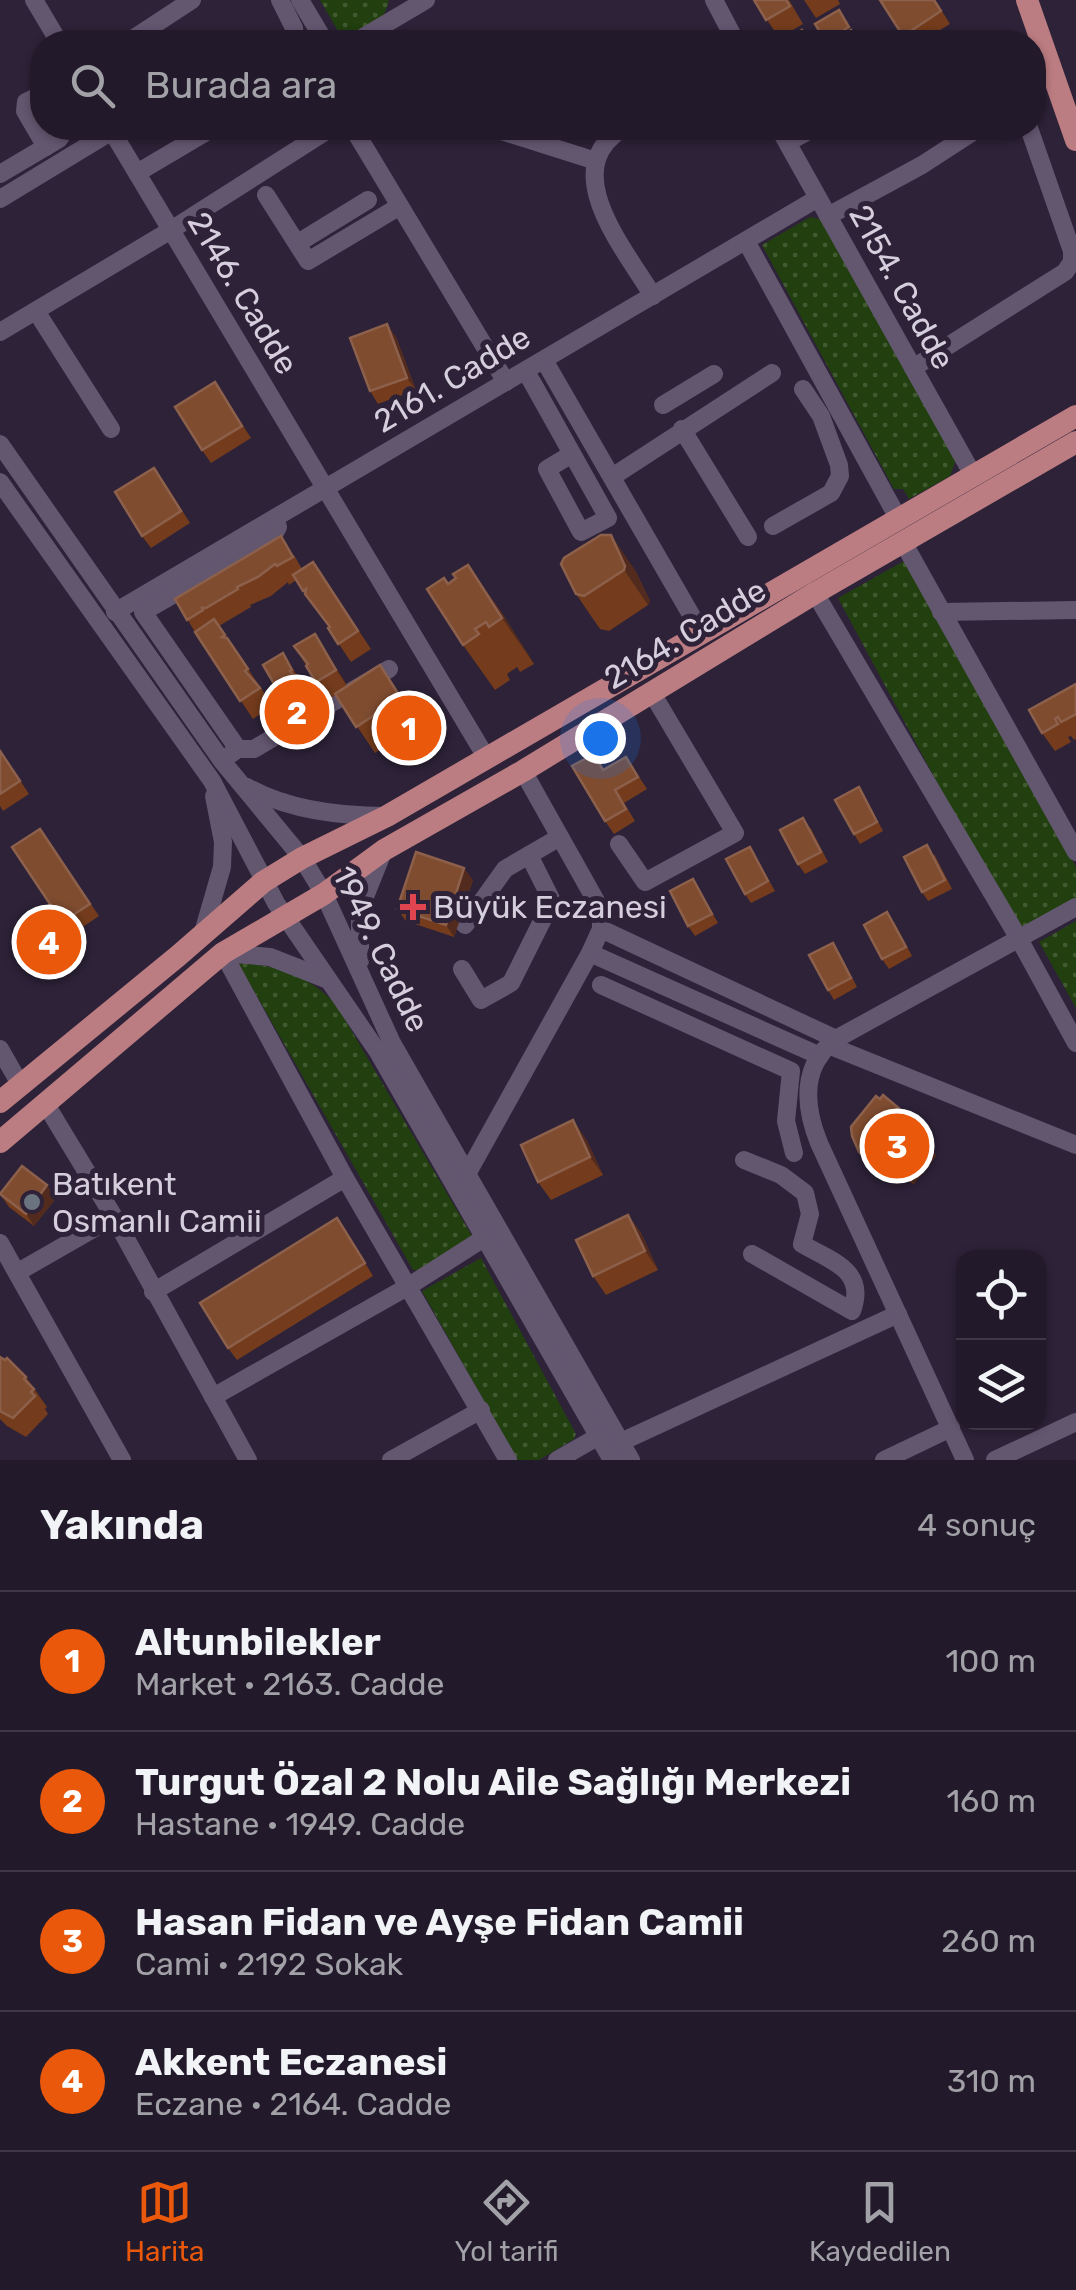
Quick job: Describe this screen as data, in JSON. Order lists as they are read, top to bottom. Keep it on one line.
{"streets":{"main road":["2164. Cadde"],"street":["2154. Cadde","2146. Cadde","2161. Cadde","1949. Cadde"]},"crossings":[["2154. Cadde","2161. Cadde"],["2154. Cadde","2164. Cadde"],["2146. Cadde","2161. Cadde"],["2146. Cadde","2164. Cadde"],["2161. Cadde","1949. Cadde"],["2164. Cadde","1949. Cadde"]],"places":{"health":["Büyük Eczanesi"],"other":["Batıkent Osmanlı Camii"]},"page":{"search":"Burada ara","pins":["2","1","4","3"],"heading":["Yakında","4 sonuç"],"list":[{"mark":"1","name":"Altunbilekler","note":"Market · 2163. Cadde","value":"100 m"},{"mark":"2","name":"Turgut Özal 2 Nolu Aile Sağlığı Merkezi","note":"Hastane · 1949. Cadde","value":"160 m"},{"mark":"3","name":"Hasan Fidan ve Ayşe Fidan Camii","note":"Cami · 2192 Sokak","value":"260 m"},{"mark":"4","name":"Akkent Eczanesi","note":"Eczane · 2164. Cadde","value":"310 m"}],"nav":["Harita","Yol tarifi","Kaydedilen"]}}
